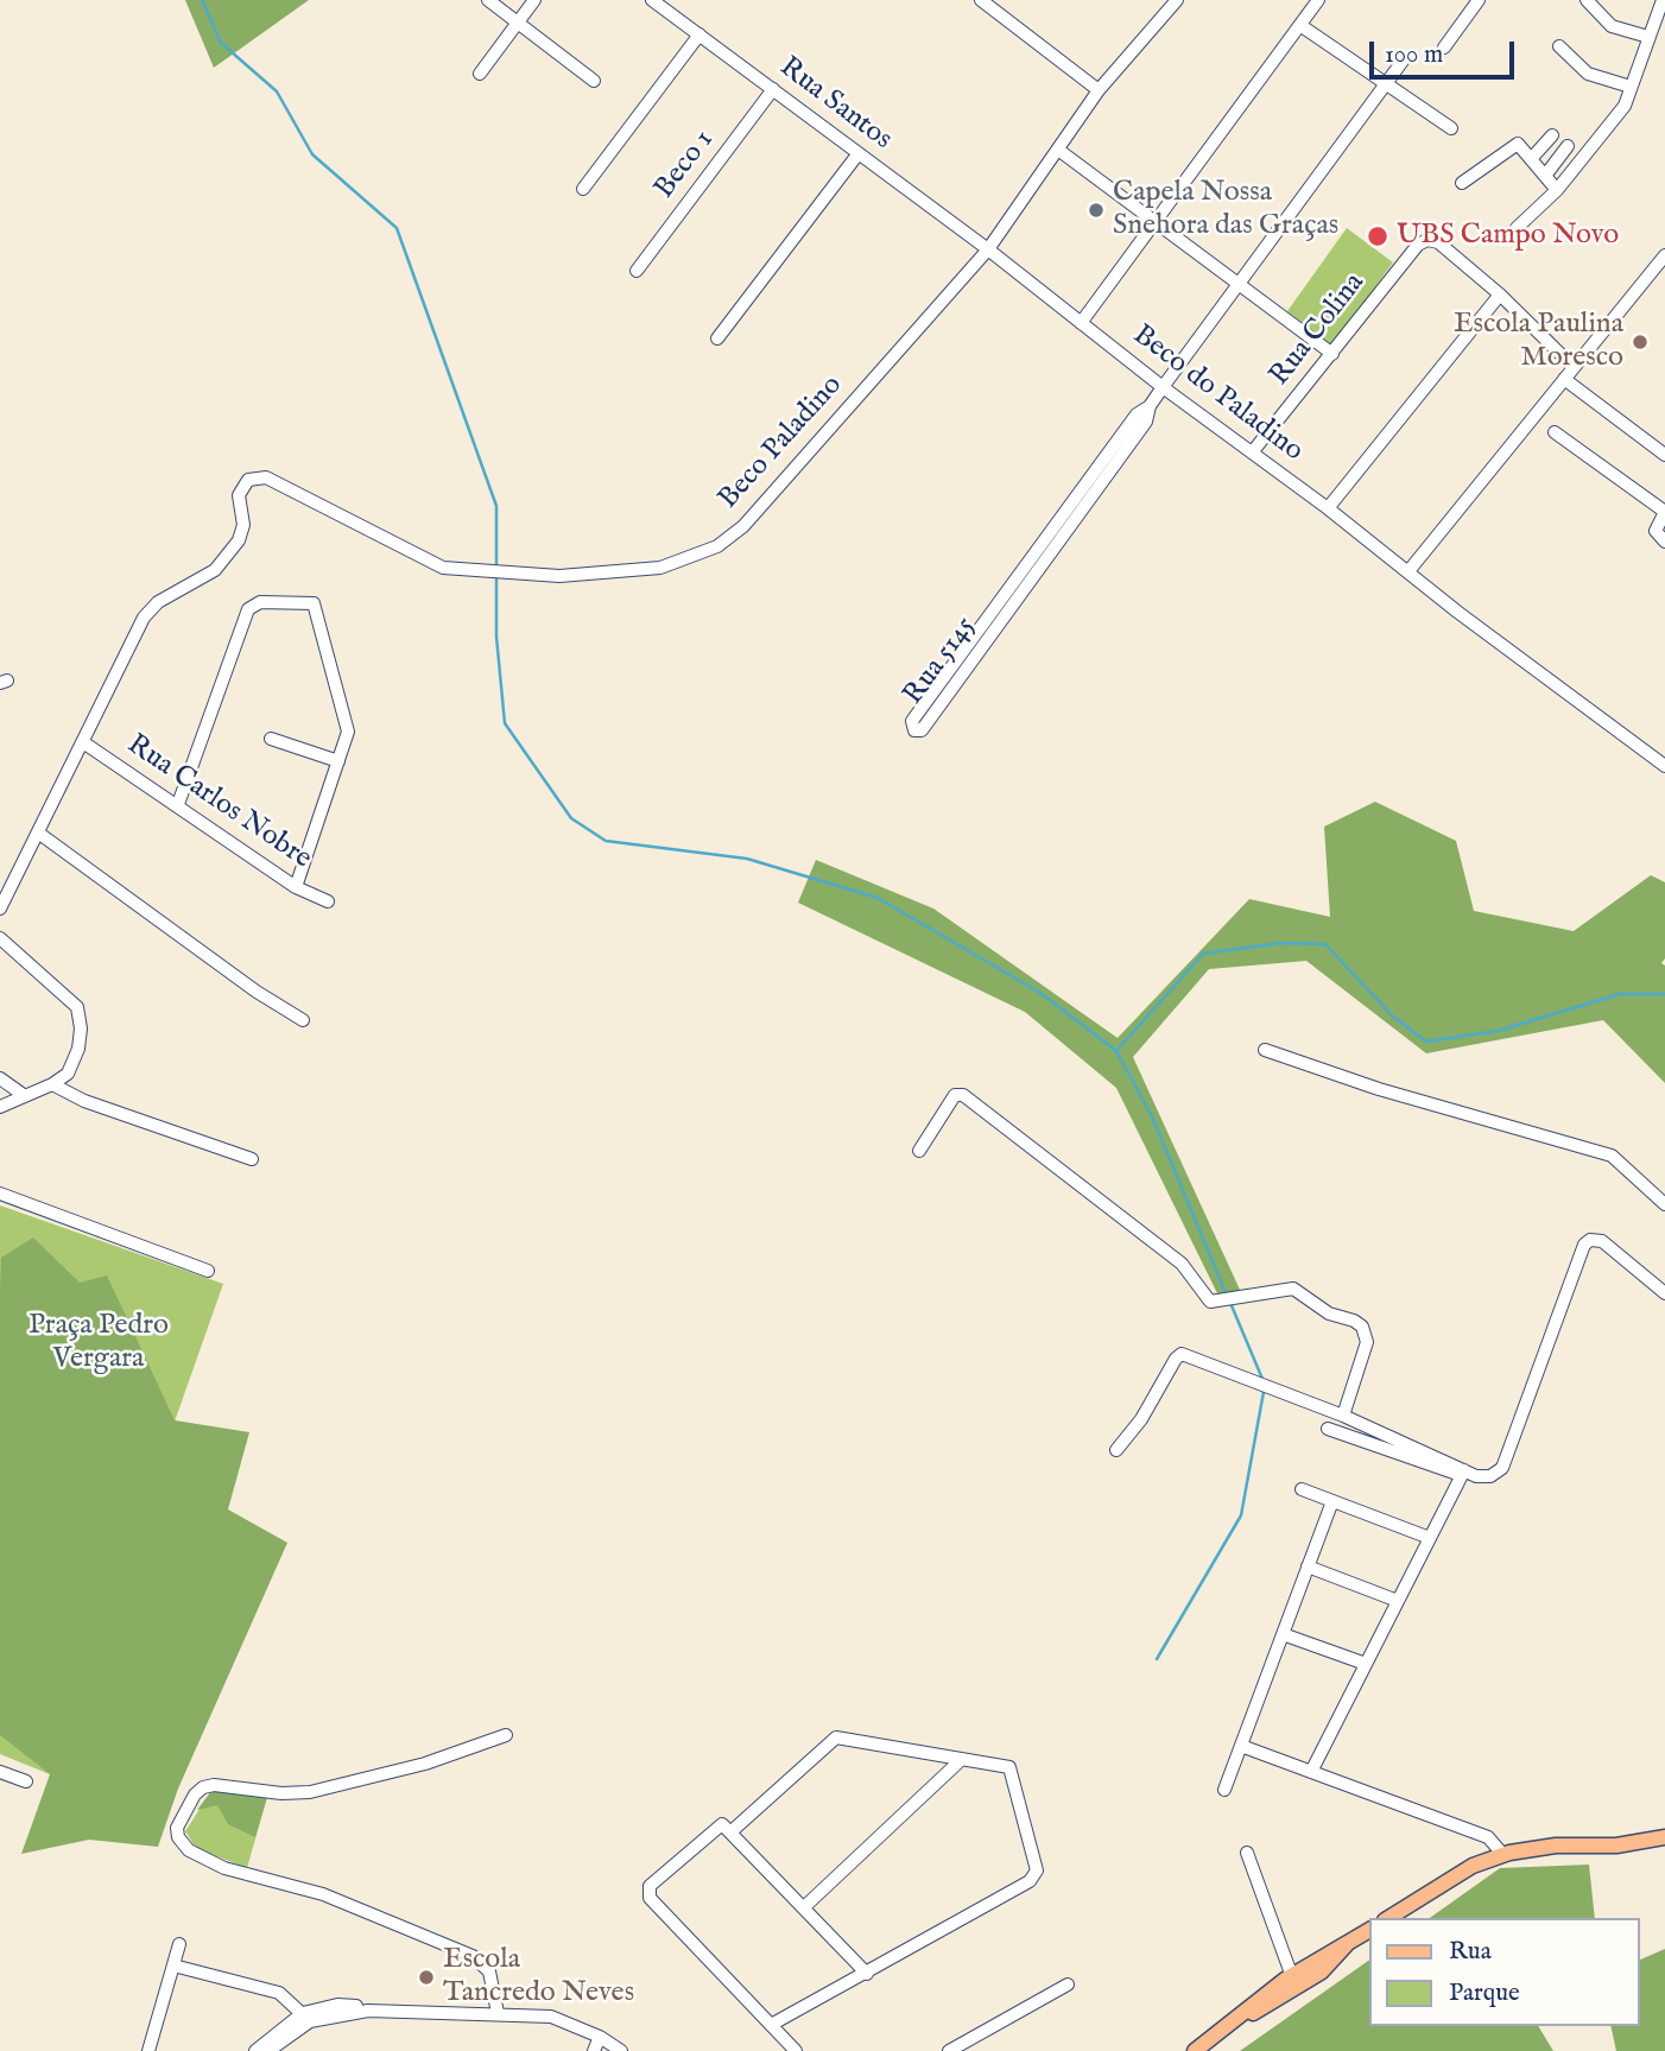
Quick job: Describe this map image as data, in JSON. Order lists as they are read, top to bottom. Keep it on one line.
{"streets":{"street":["Rua Santos","Beco 1","Rua Colina","Beco do Paladino","Beco Paladino","Rua 5145","Rua Carlos Nobre"]},"crossings":[["Rua Santos","Beco 1"],["Rua Santos","Beco do Paladino"],["Rua Santos","Beco Paladino"],["Rua Colina","Beco do Paladino"],["Beco do Paladino","Beco Paladino"],["Beco do Paladino","Rua 5145"],["Beco Paladino","Rua Carlos Nobre"]],"parks":["Praça Pedro Vergara"],"places":["Capela Nossa Snehora das Graças","UBS Campo Novo","Escola Paulina Moresco","Escola Tancredo Neves"],"legend":["Rua","Parque"],"scale_bar":"100 m"}
